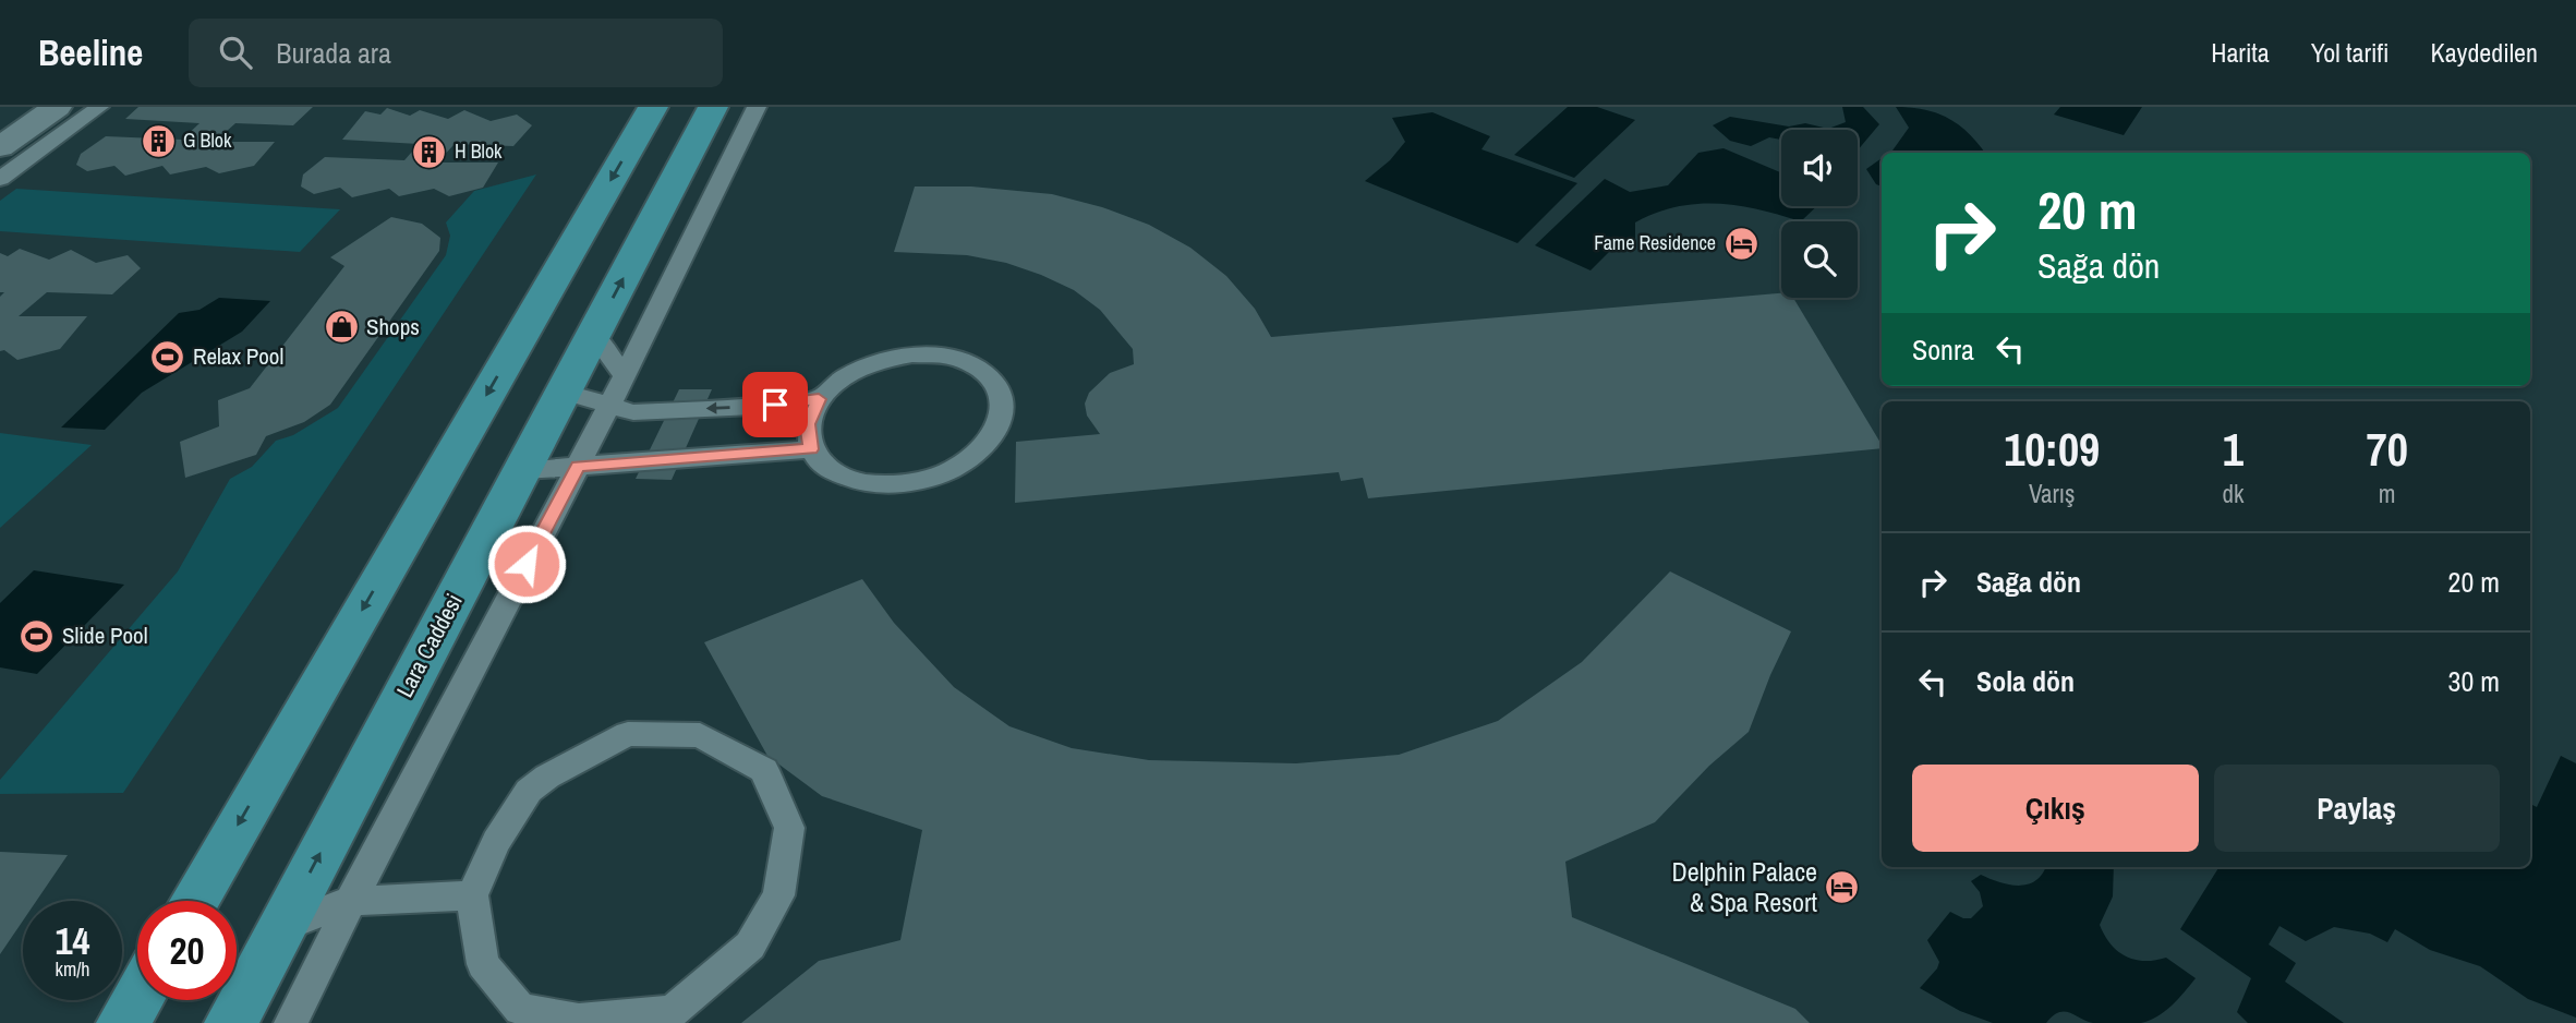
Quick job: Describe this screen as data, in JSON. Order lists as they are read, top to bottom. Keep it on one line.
{"streets":{"main road":["Lara Caddesi"]},"places":{"building":["G Blok","H Blok"],"hotel":["Fame Residence","Delphin Palace & Spa Resort"],"shop":["Shops"],"sports":["Relax Pool","Slide Pool"]},"page":{"header":"Beeline","search":"Burada ara","nav":["Harita","Yol tarifi","Kaydedilen"],"turn":["20 m","Sağa dön"],"then":"Sonra","eta":["10:09","Varış","1","dk","70","m"],"list":[{"name":"Sağa dön","value":"20 m"},{"name":"Sola dön","value":"30 m"}],"buttons":["Çıkış","Paylaş"],"speed":"14 km/h","limit":"20"}}
